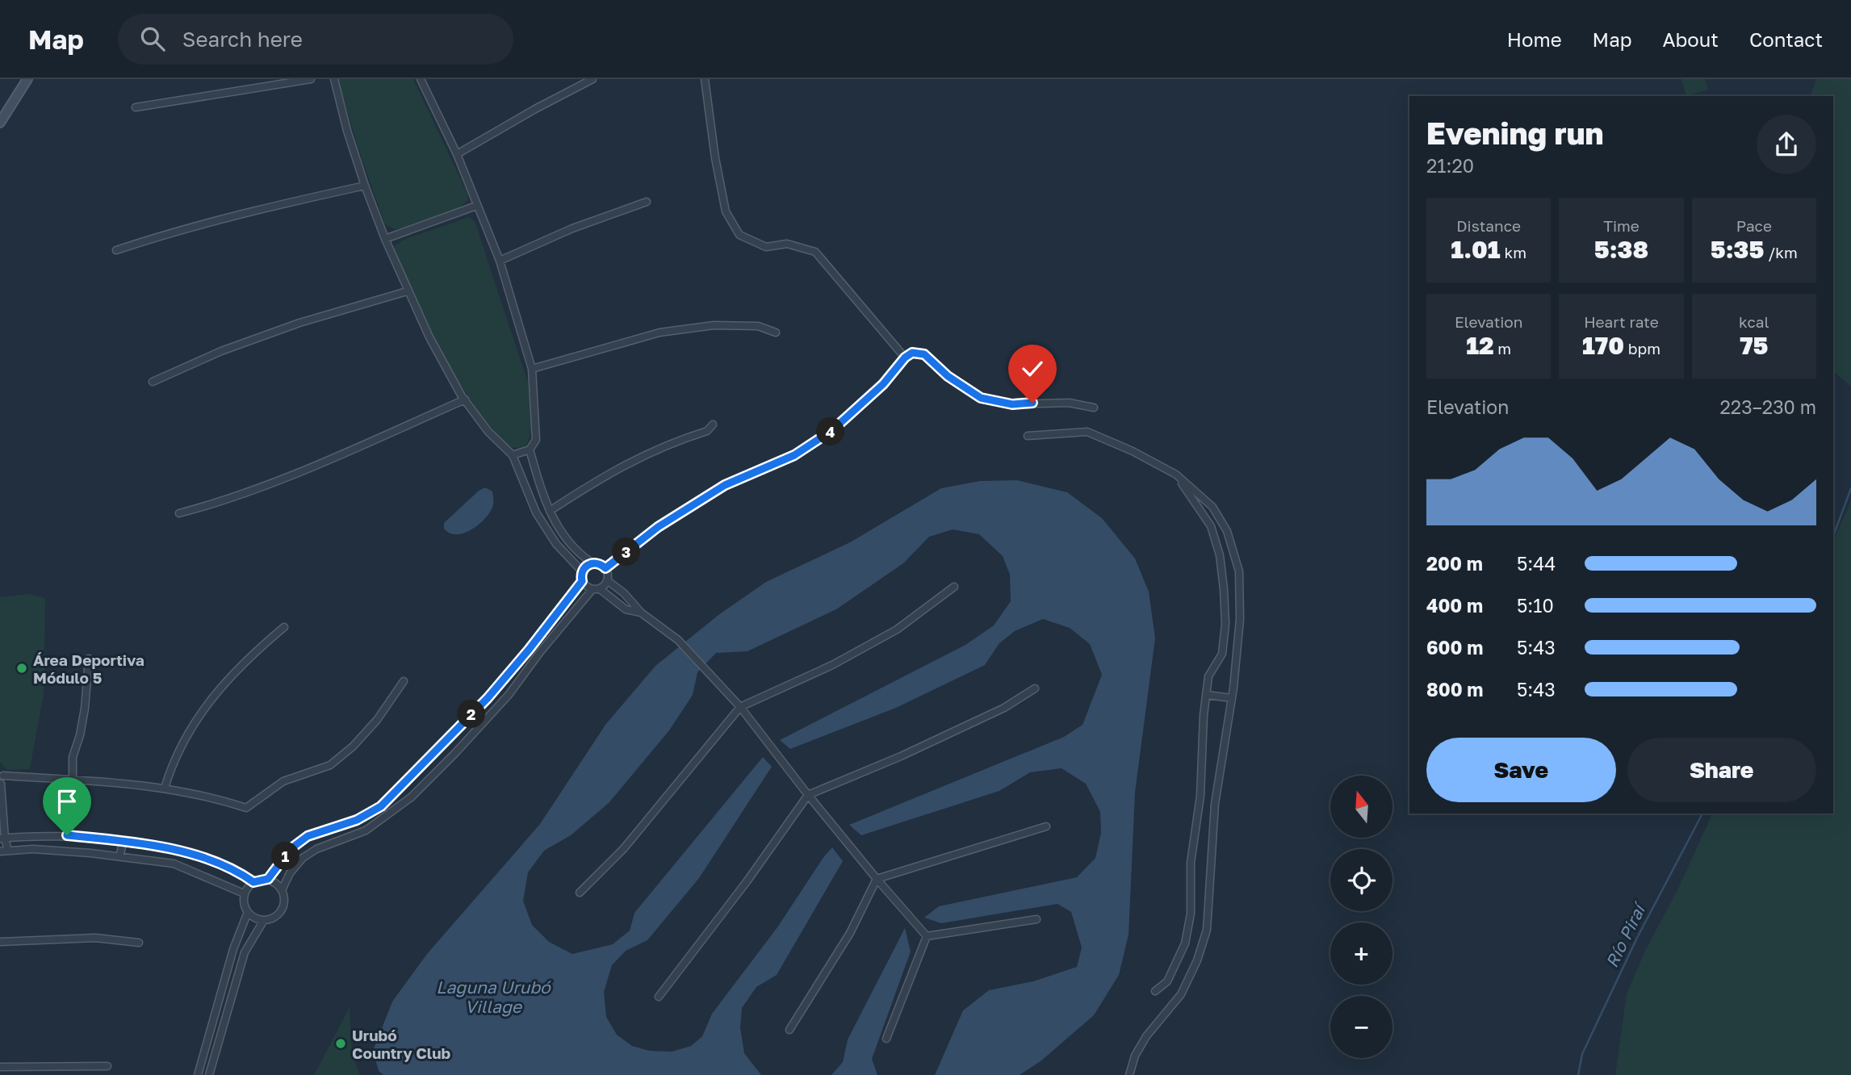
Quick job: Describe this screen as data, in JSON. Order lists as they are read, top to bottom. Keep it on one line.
{"water":["Río Piraí","Laguna Urubó Village"],"places":["Área Deportiva Módulo 5","Urubó Country Club"],"north":"top","page":{"header":"Map","search":"Search here","nav":["Home","Map","About","Contact"],"heading":["Evening run","21:20"],"stats":[["Distance","1.01 km"],["Time","5:38"],["Pace","5:35 /km"],["Elevation","12 m"],["Heart rate","170 bpm"],["kcal","75"]],"chart":["Elevation","223–230 m"],"pins":["4","3","2","1"],"list":[{"name":"200 m","note":"5:44"},{"name":"400 m","note":"5:10"},{"name":"600 m","note":"5:43"},{"name":"800 m","note":"5:43"}],"buttons":["Save","Share"],"map_buttons":["+","−"]}}
